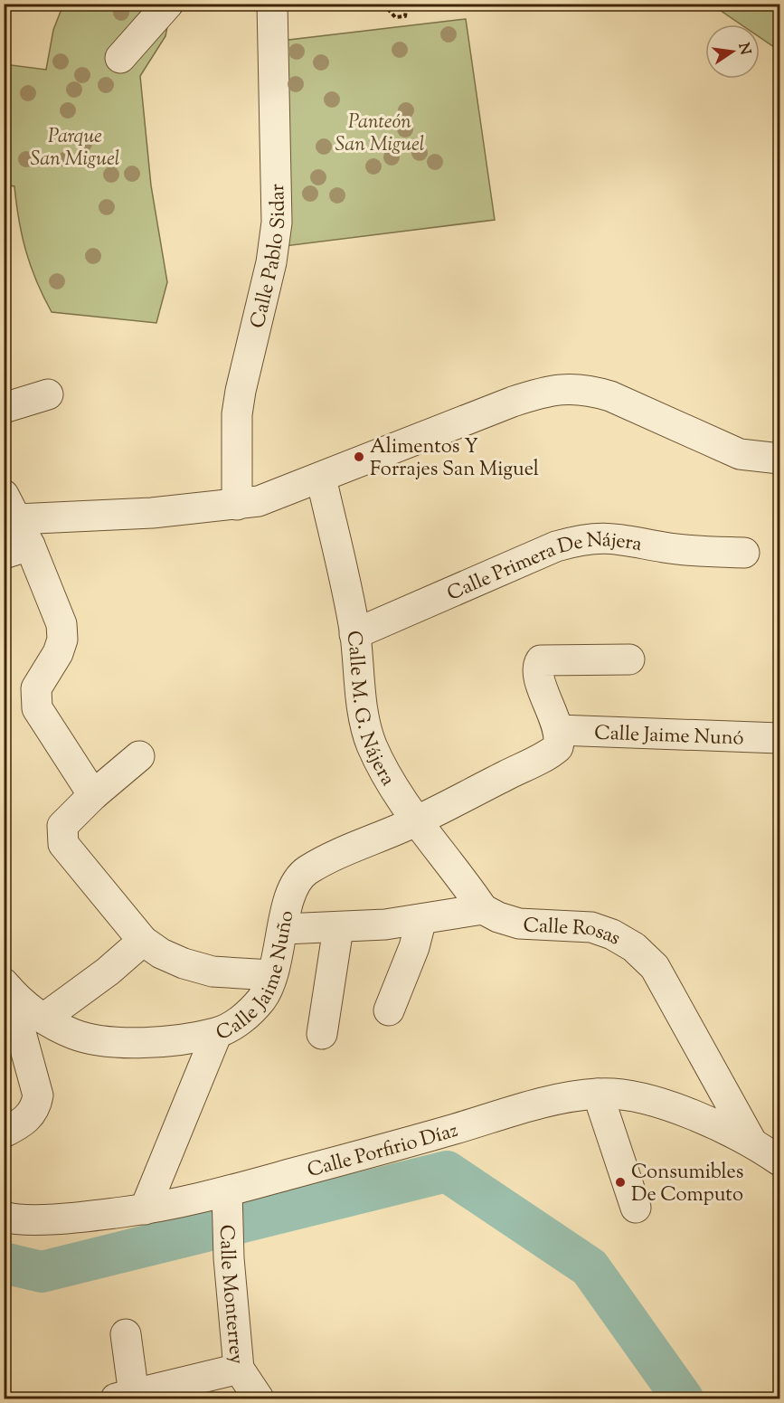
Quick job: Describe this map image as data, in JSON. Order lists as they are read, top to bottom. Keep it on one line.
{"streets":{"street":["Calle Pablo Sidar","Calle Primera De Nájera","Calle M. G. Nájera","Calle Jaime Nunó","Calle Rosas","Calle Jaime Nuño","Calle Porfirio Díaz","Calle Monterrey"]},"crossings":[["Calle Primera De Nájera","Calle M. G. Nájera"],["Calle M. G. Nájera","Calle Rosas"],["Calle M. G. Nájera","Calle Jaime Nuño"],["Calle Jaime Nunó","Calle Jaime Nuño"],["Calle Rosas","Calle Porfirio Díaz"],["Calle Porfirio Díaz","Calle Monterrey"]],"parks":["Panteón San Miguel","Parque San Miguel"],"places":["Alimentos Y Forrajes San Miguel","Consumibles De Computo"],"north":"right"}
